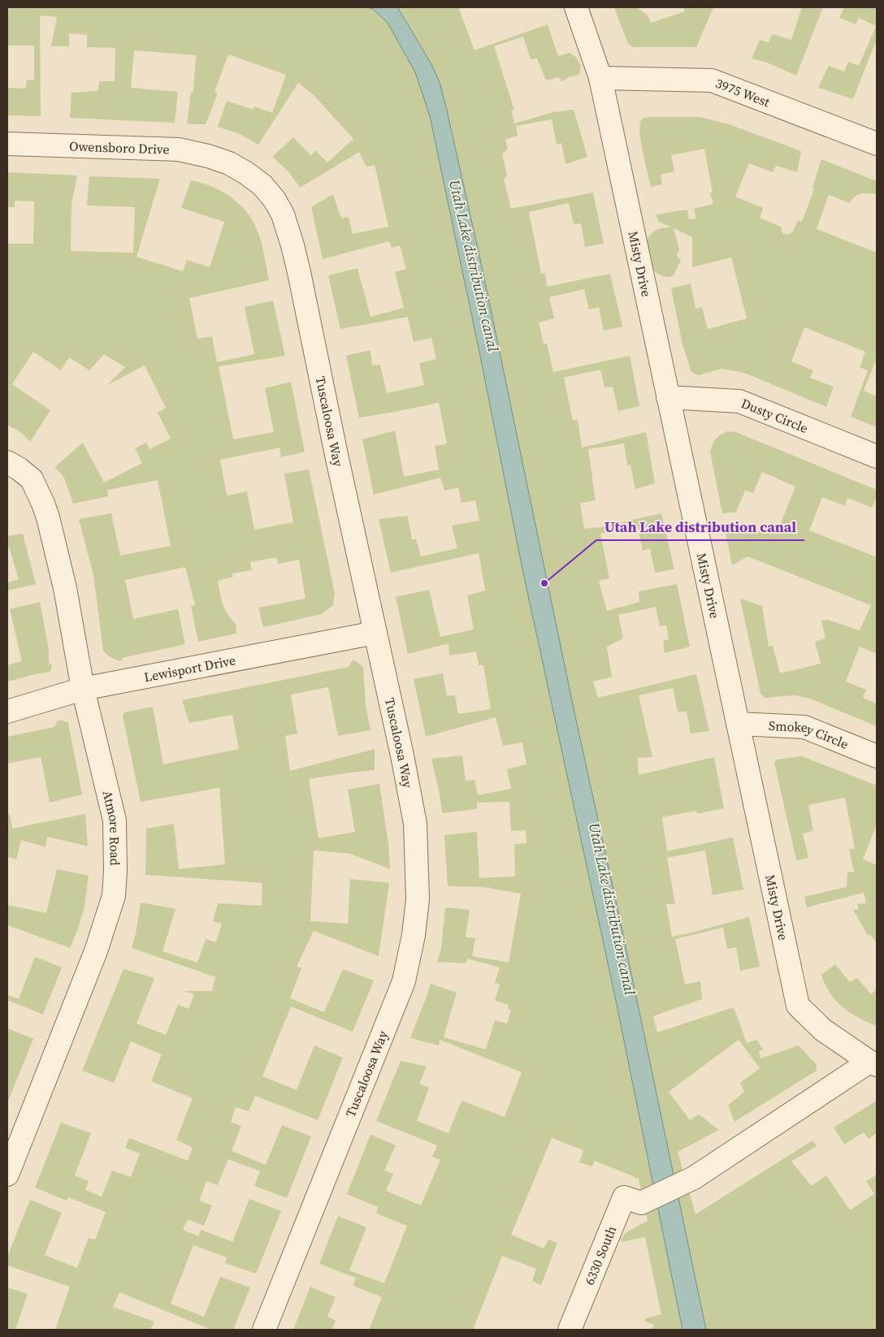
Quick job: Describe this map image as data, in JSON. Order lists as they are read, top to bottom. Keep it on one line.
{"streets":{"street":["3975 West","Owensboro Drive","Misty Drive","Dusty Circle","Tuscaloosa Way","Lewisport Drive","Smokey Circle","Atmore Road","6330 South"]},"crossings":[["3975 West","Misty Drive"],["Owensboro Drive","Tuscaloosa Way"],["Misty Drive","Dusty Circle"],["Misty Drive","Smokey Circle"],["Misty Drive","6330 South"],["Tuscaloosa Way","Lewisport Drive"],["Lewisport Drive","Atmore Road"]],"water":["Utah Lake distribution canal"],"places":["Utah Lake distribution canal"]}
